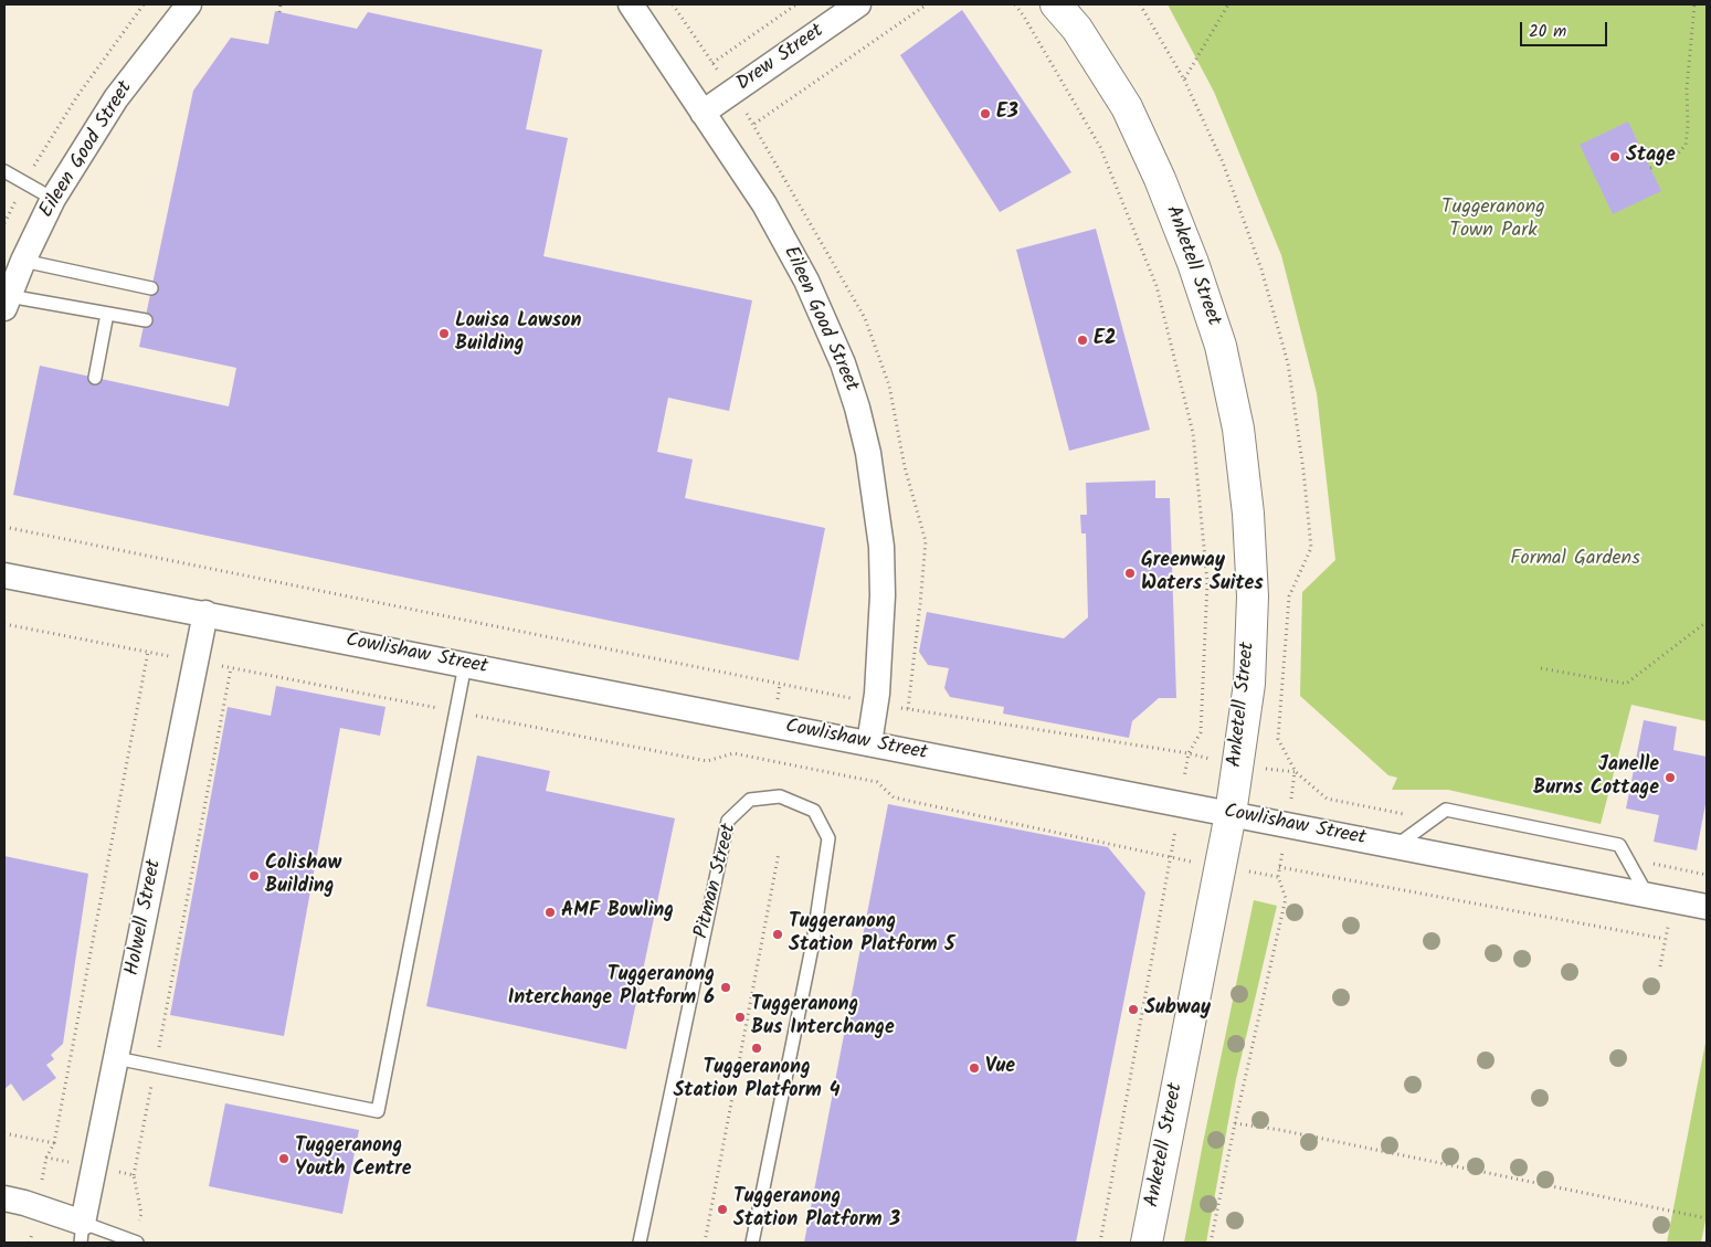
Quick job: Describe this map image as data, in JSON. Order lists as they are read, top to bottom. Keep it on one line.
{"streets":{"street":["Drew Street","Eileen Good Street","Anketell Street","Cowlishaw Street","Holwell Street"],"lane":["Pitman Street"]},"crossings":[["Drew Street","Eileen Good Street"],["Eileen Good Street","Cowlishaw Street"],["Anketell Street","Cowlishaw Street"],["Cowlishaw Street","Holwell Street"]],"parks":["Tuggeranong Town Park","Formal Gardens"],"places":["E3","Stage","Louisa Lawson Building","E2","Greenway Waters Suites","Janelle Burns Cottage","Colishaw Building","AMF Bowling","Tuggeranong Station Platform 5","Tuggeranong Interchange Platform 6","Subway","Tuggeranong Bus Interchange","Tuggeranong Station Platform 4","Vue","Tuggeranong Youth Centre","Tuggeranong Station Platform 3"],"scale_bar":"20 m"}
